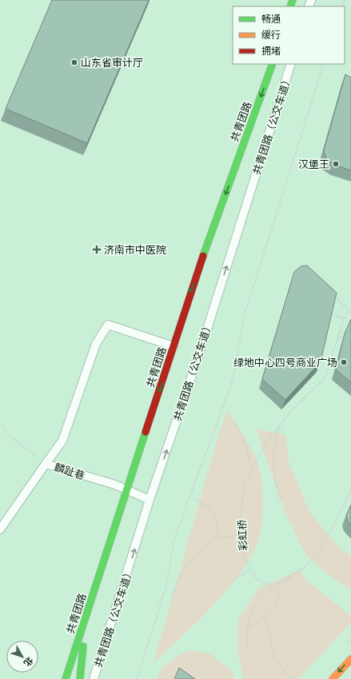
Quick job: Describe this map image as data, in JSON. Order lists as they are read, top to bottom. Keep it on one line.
{"streets":{"main road":["共青团路"],"lane":["共青团路（公交车道）","麟趾巷"],"path":["彩虹桥"]},"crossings":[["共青团路","麟趾巷"],["共青团路（公交车道）","麟趾巷"]],"one_way":["共青团路","共青团路（公交车道）"],"places":{"other":["山东省审计厅","汉堡王","绿地中心四号商业广场"],"health":["济南市中医院"]},"legend":["畅通","缓行","拥堵"],"north":"bottom right"}
